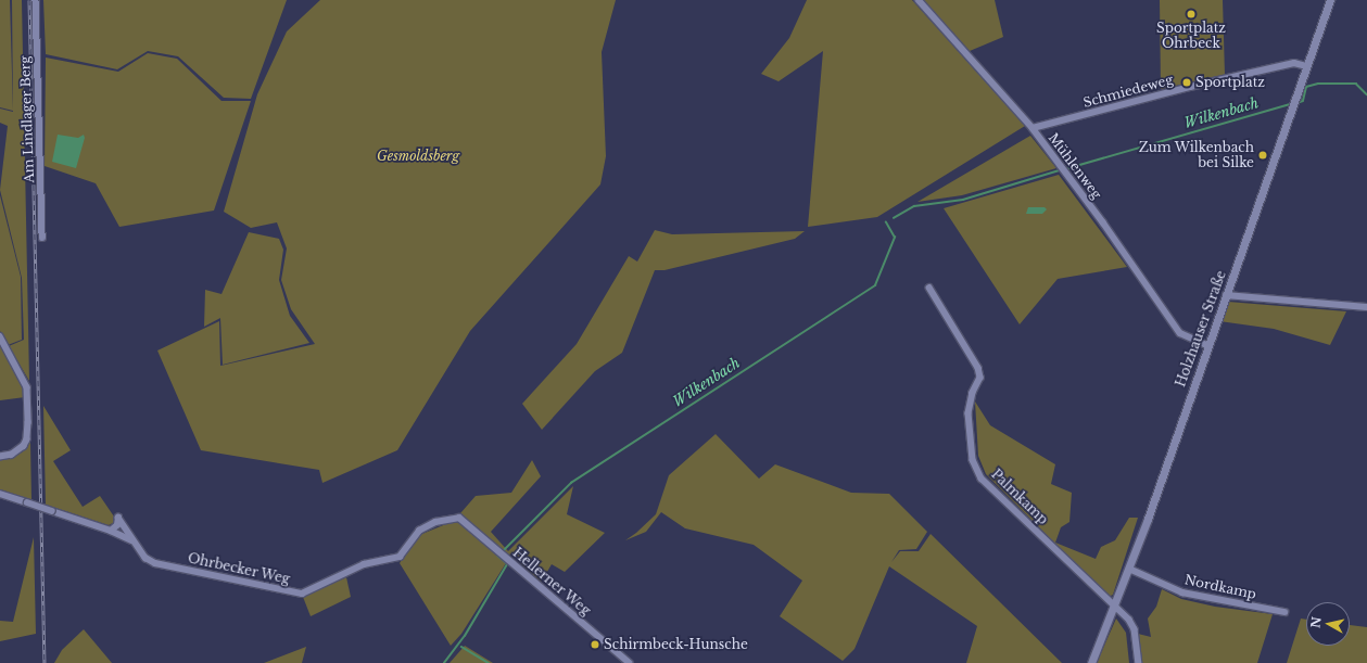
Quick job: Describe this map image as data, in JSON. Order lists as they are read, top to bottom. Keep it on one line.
{"streets":{"street":["Schmiedeweg","Am Lindlager Berg","Mühlenweg","Holzhauser Straße","Palmkamp","Ohrbecker Weg","Hellerner Weg","Nordkamp"]},"crossings":[["Schmiedeweg","Mühlenweg"],["Schmiedeweg","Holzhauser Straße"],["Mühlenweg","Holzhauser Straße"],["Holzhauser Straße","Palmkamp"],["Holzhauser Straße","Nordkamp"],["Ohrbecker Weg","Hellerner Weg"]],"water":["Wilkenbach"],"parks":["Gesmoldsberg"],"places":["Sportplatz Ohrbeck","Sportplatz","Zum Wilkenbach bei Silke","Schirmbeck-Hunsche"],"north":"left"}
